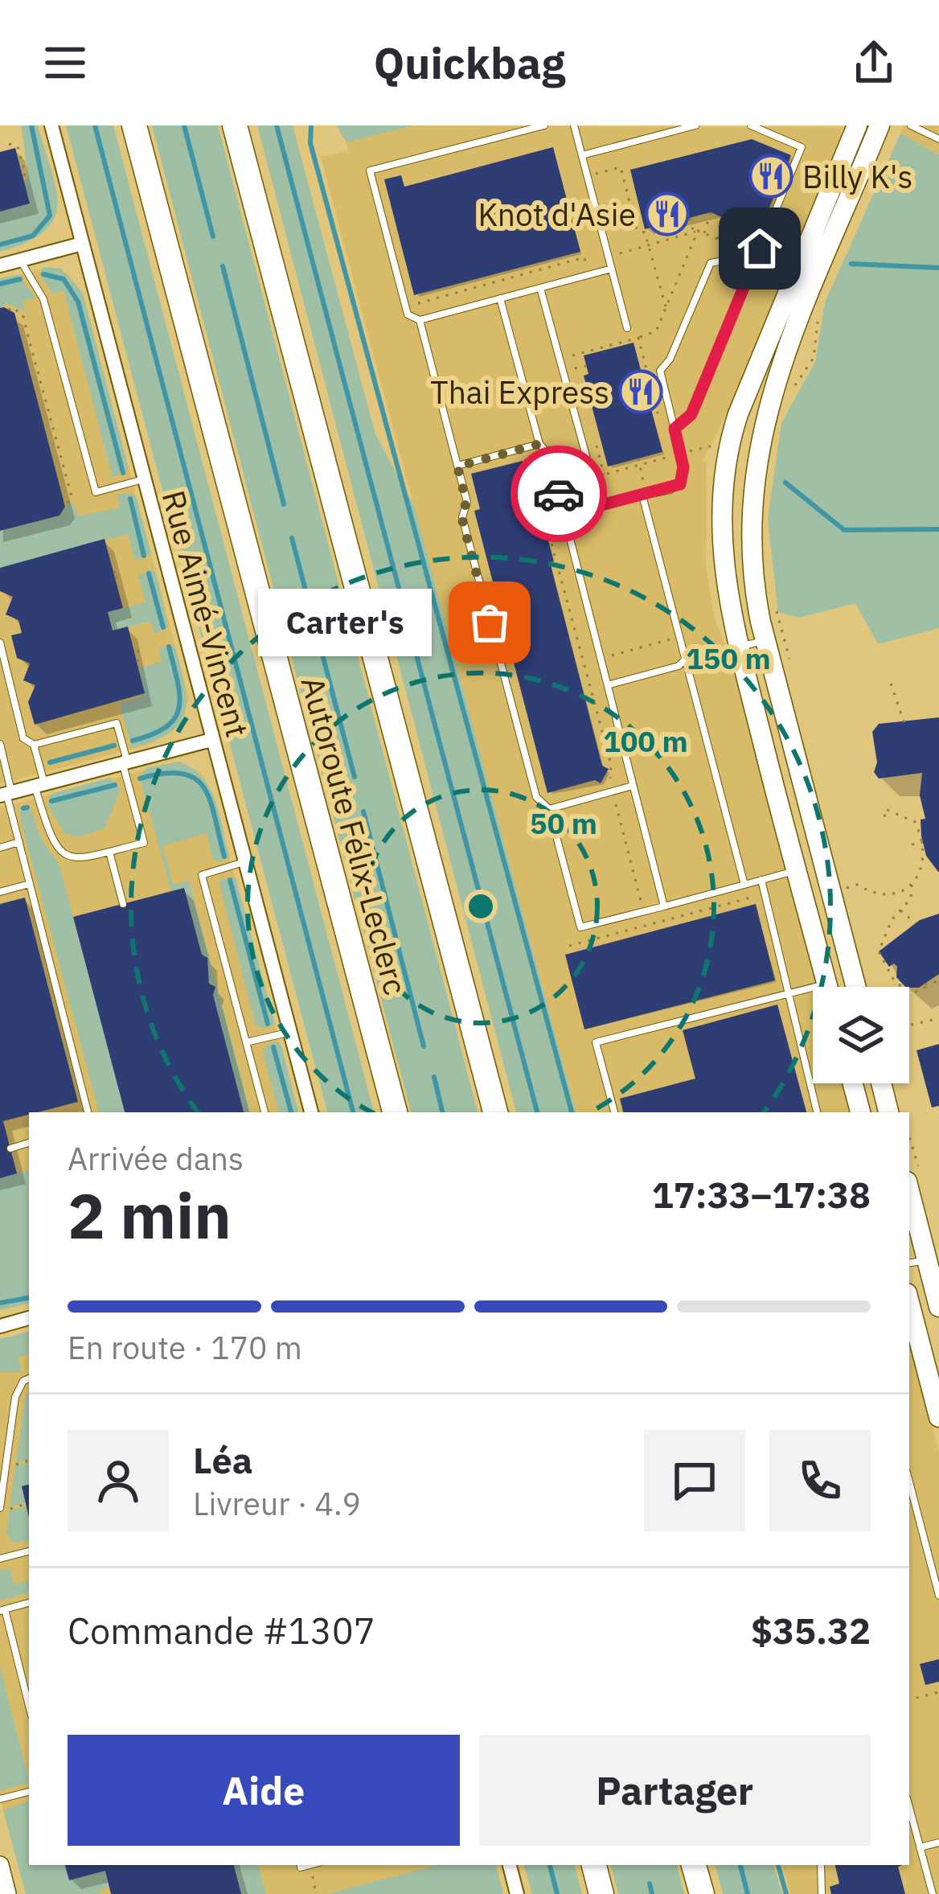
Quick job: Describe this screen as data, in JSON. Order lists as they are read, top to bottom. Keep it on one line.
{"streets":{"highway":["Autoroute Félix-Leclerc"],"street":["Rue Aimé-Vincent"]},"places":{"restaurant":["Billy K's","Knot d'Asie","Thai Express"],"other":["Carter's"]},"page":{"header":"Quickbag","bubble":"Carter's","heading":["2 min","Arrivée dans","17:33–17:38"],"panel":["Léa","Livreur · 4.9","Commande #1307","$35.32"],"bar":"En route · 170 m","buttons":["Aide","Partager"]},"rings":["150 m","100 m","50 m"]}
